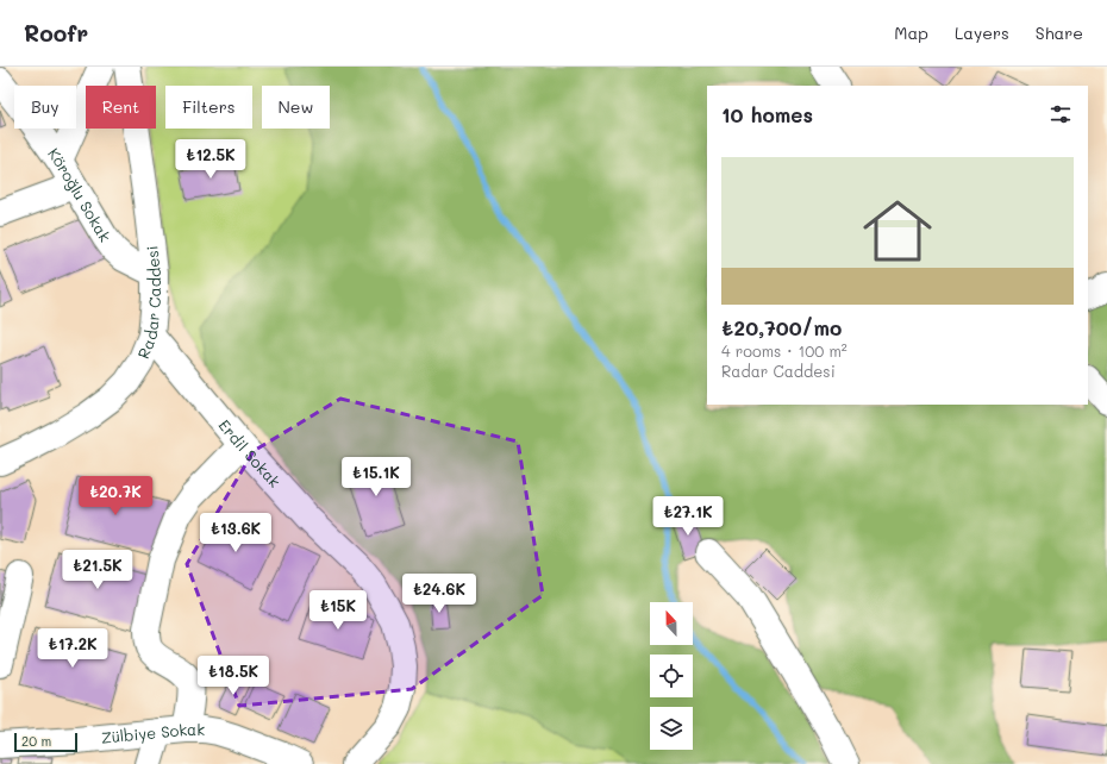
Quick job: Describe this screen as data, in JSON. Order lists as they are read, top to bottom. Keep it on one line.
{"streets":{"street":["Köroğlu Sokak","Radar Caddesi","Erdil Sokak","Zülbiye Sokak"]},"crossings":[["Köroğlu Sokak","Radar Caddesi"],["Radar Caddesi","Erdil Sokak"]],"scale_bar":"20 m","north":"top","page":{"header":"Roofr","nav":["Map","Layers","Share"],"chip":["Buy","Rent","Filters","New"],"heading":"10 homes","price":["₺12.5K","₺15.1K","₺20.7K","₺27.1K","₺13.6K","₺21.5K","₺24.6K","₺15K","₺17.2K","₺18.5K"],"list":[{"name":"₺20,700/mo","note":"4 rooms · 100 m² · Radar Caddesi"}],"scale":"20 m"}}
